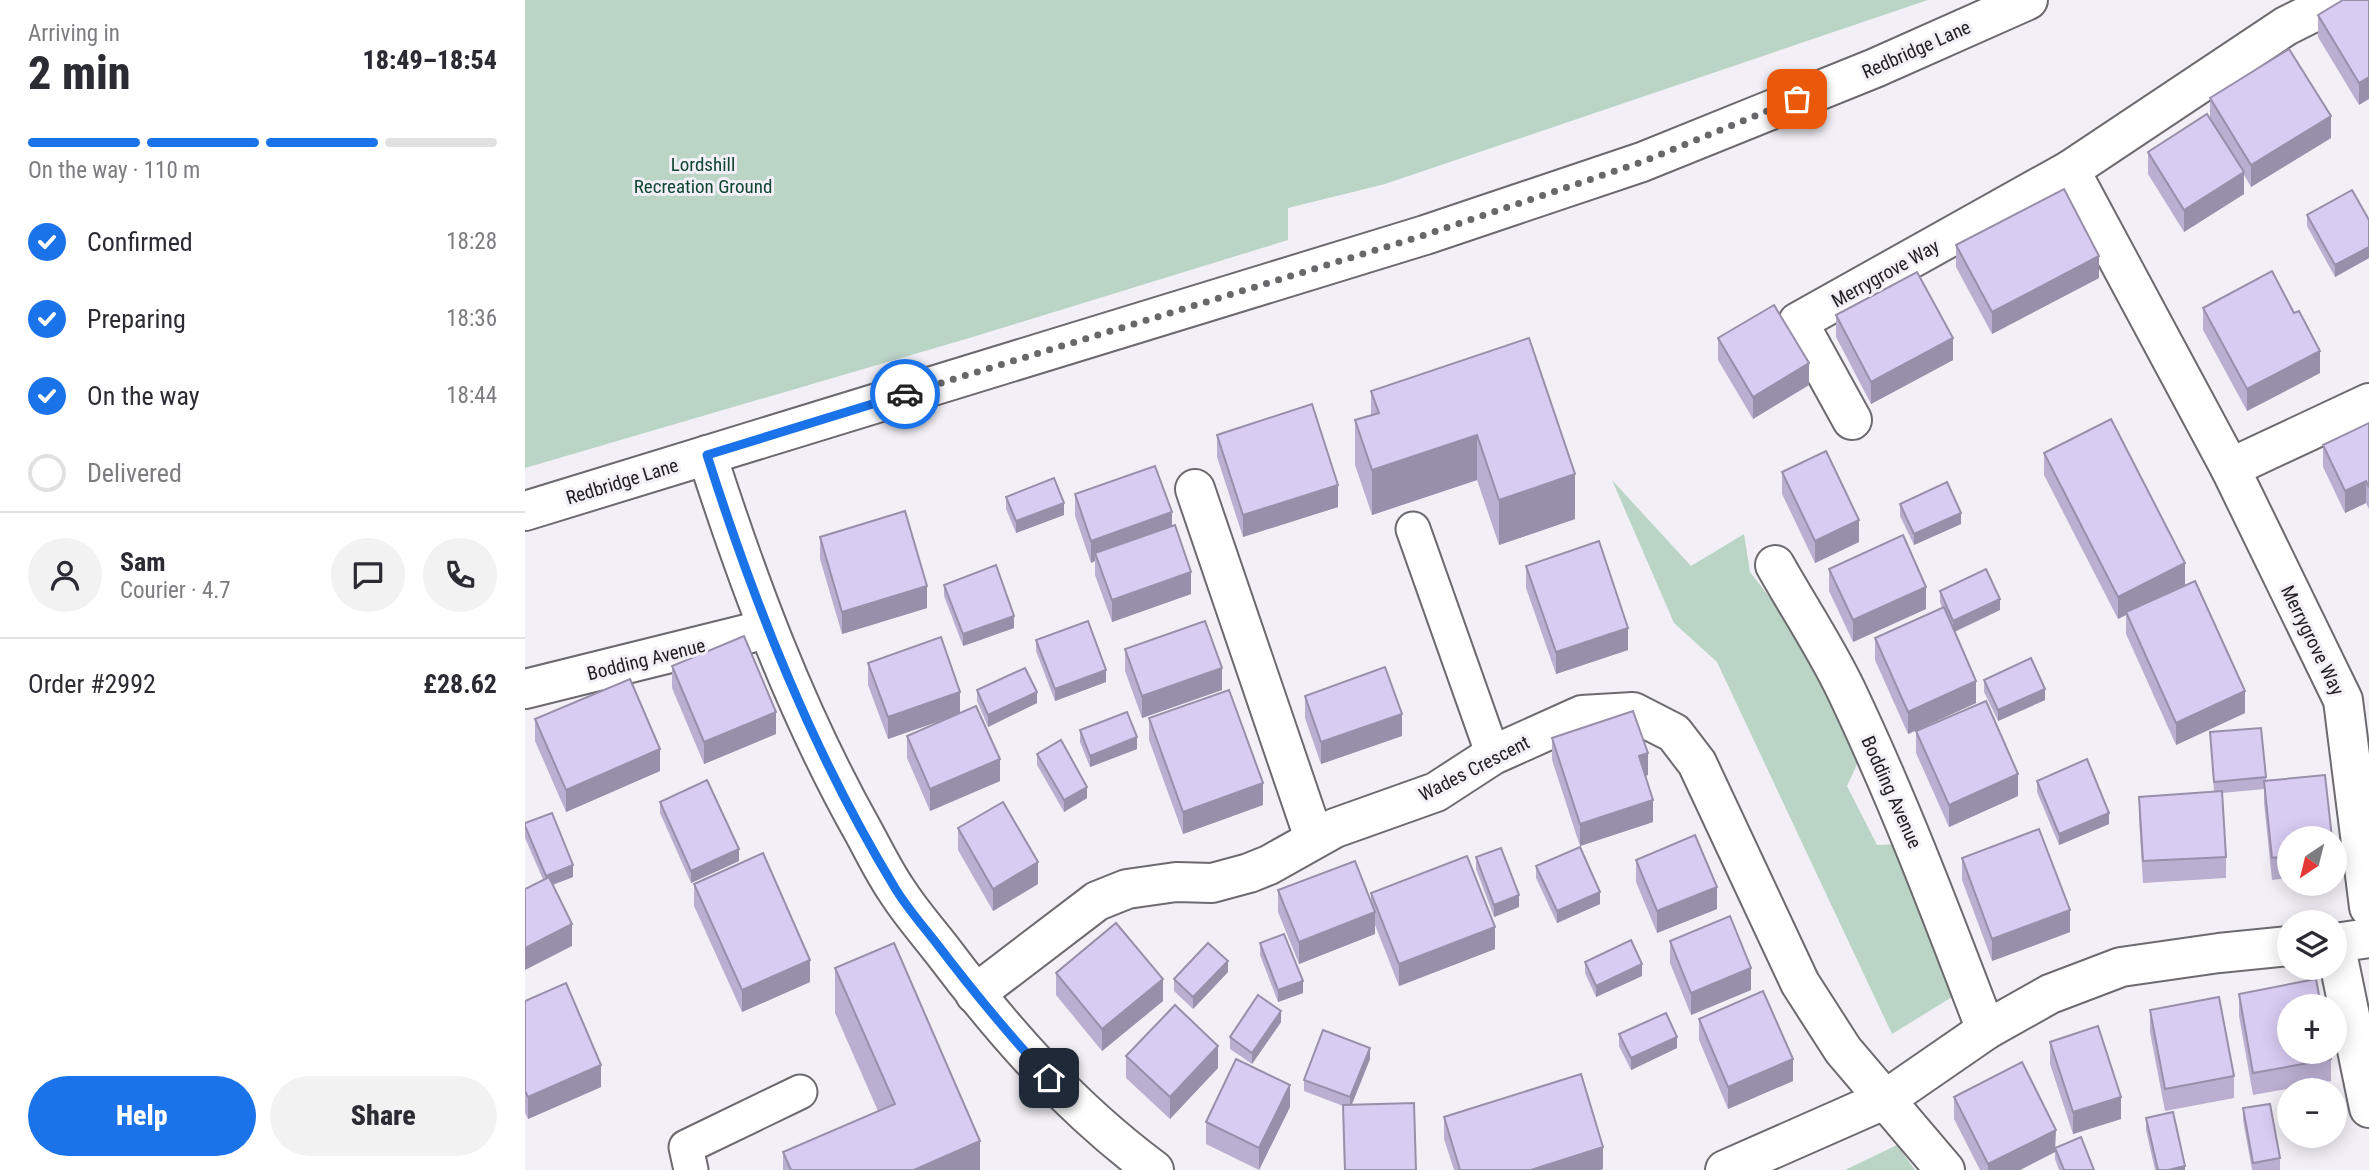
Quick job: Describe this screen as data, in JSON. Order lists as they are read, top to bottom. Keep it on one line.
{"streets":{"street":["Redbridge Lane","Merrygrove Way","Bodding Avenue","Wades Crescent"]},"parks":["Lordshill Recreation Ground"],"north":"bottom left","page":{"heading":["2 min","Arriving in","18:49–18:54"],"panel":["Sam","Courier · 4.7","Order #2992","£28.62"],"bar":"On the way · 110 m","list":[["Confirmed","18:28"],["Preparing","18:36"],["On the way","18:44"],"Delivered"],"map_buttons":["+","−"],"buttons":["Help","Share"]}}
